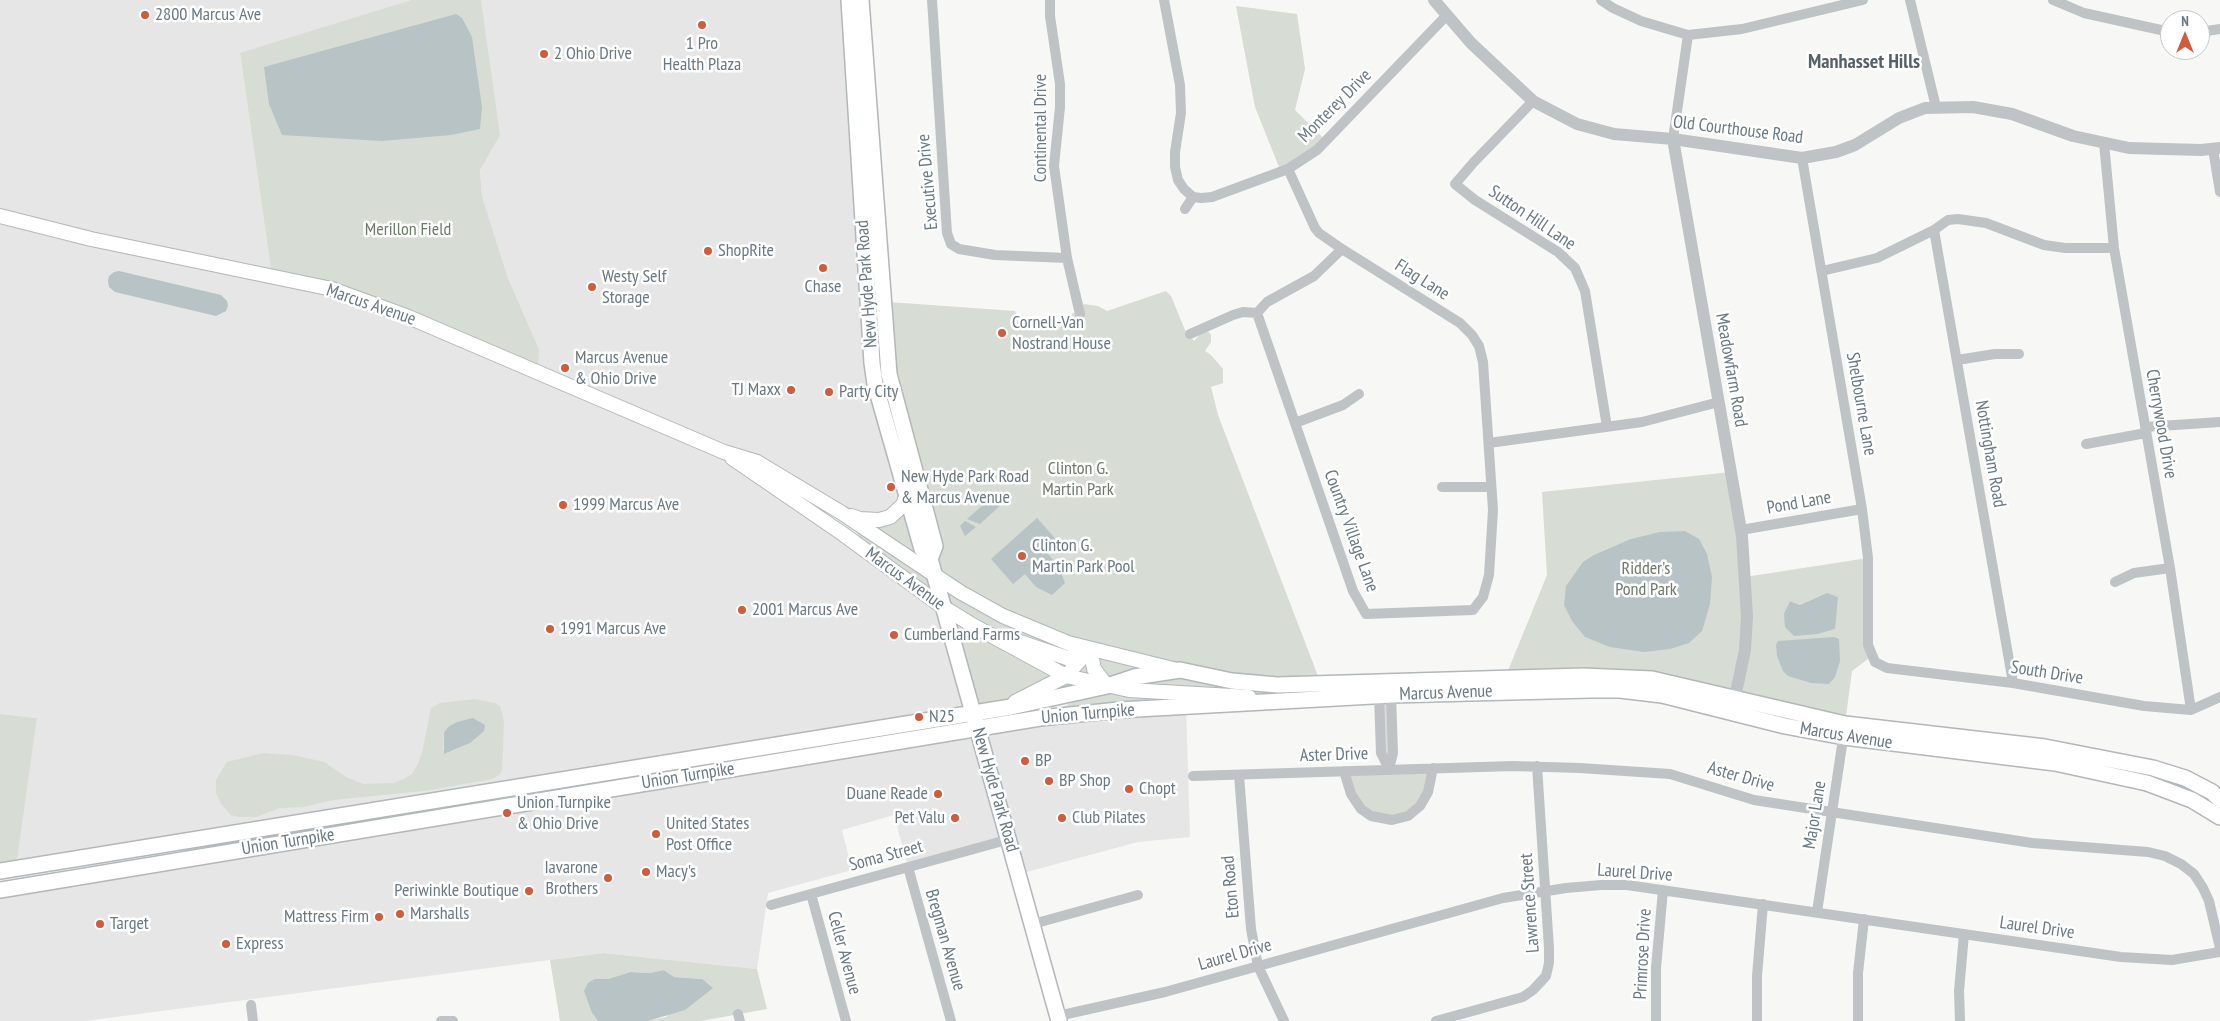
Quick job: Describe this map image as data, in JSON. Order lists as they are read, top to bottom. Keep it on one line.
{"streets":{"main road":["New Hyde Park Road","Marcus Avenue","Union Turnpike"],"street":["Monterey Drive","Continental Drive","Old Courthouse Road","Executive Drive","Sutton Hill Lane","Flag Lane","Meadowfarm Road","Shelbourne Lane","Cherrywood Drive","Nottingham Road","Pond Lane","Country Village Lane","South Drive","Aster Drive","Major Lane","Soma Street","Laurel Drive","Eton Road","Lawrence Street","Bregman Avenue","Celler Avenue","Primrose Drive"]},"crossings":[["Monterey Drive","Old Courthouse Road"],["Monterey Drive","Flag Lane"],["Continental Drive","Executive Drive"],["Old Courthouse Road","Sutton Hill Lane"],["Old Courthouse Road","Meadowfarm Road"],["Old Courthouse Road","Shelbourne Lane"],["Old Courthouse Road","Cherrywood Drive"],["Flag Lane","Country Village Lane"],["New Hyde Park Road","Marcus Avenue"],["New Hyde Park Road","Union Turnpike"],["New Hyde Park Road","Soma Street"],["New Hyde Park Road","Laurel Drive"],["Marcus Avenue","Meadowfarm Road"],["Marcus Avenue","Union Turnpike"],["Marcus Avenue","Major Lane"],["Meadowfarm Road","Pond Lane"],["Shelbourne Lane","Pond Lane"],["Shelbourne Lane","South Drive"],["Cherrywood Drive","South Drive"],["Nottingham Road","South Drive"],["Aster Drive","Major Lane"],["Aster Drive","Eton Road"],["Aster Drive","Lawrence Street"],["Major Lane","Laurel Drive"],["Soma Street","Bregman Avenue"],["Soma Street","Celler Avenue"],["Laurel Drive","Eton Road"],["Laurel Drive","Lawrence Street"],["Laurel Drive","Primrose Drive"]],"districts":["Manhasset Hills"],"parks":["Merillon Field","Clinton G. Martin Park","Ridder's Pond Park"],"places":["2800 Marcus Ave","1 Pro Health Plaza","2 Ohio Drive","ShopRite","Chase","Westy Self Storage","Cornell-Van Nostrand House","Marcus Avenue & Ohio Drive","TJ Maxx","Party City","New Hyde Park Road & Marcus Avenue","1999 Marcus Ave","Clinton G. Martin Park Pool","2001 Marcus Ave","1991 Marcus Ave","Cumberland Farms","N25","BP","BP Shop","Chopt","Duane Reade","Union Turnpike & Ohio Drive","Pet Valu","Club Pilates","United States Post Office","Macy's","Iavarone Brothers","Periwinkle Boutique","Marshalls","Mattress Firm","Target","Express"],"north":"top"}
